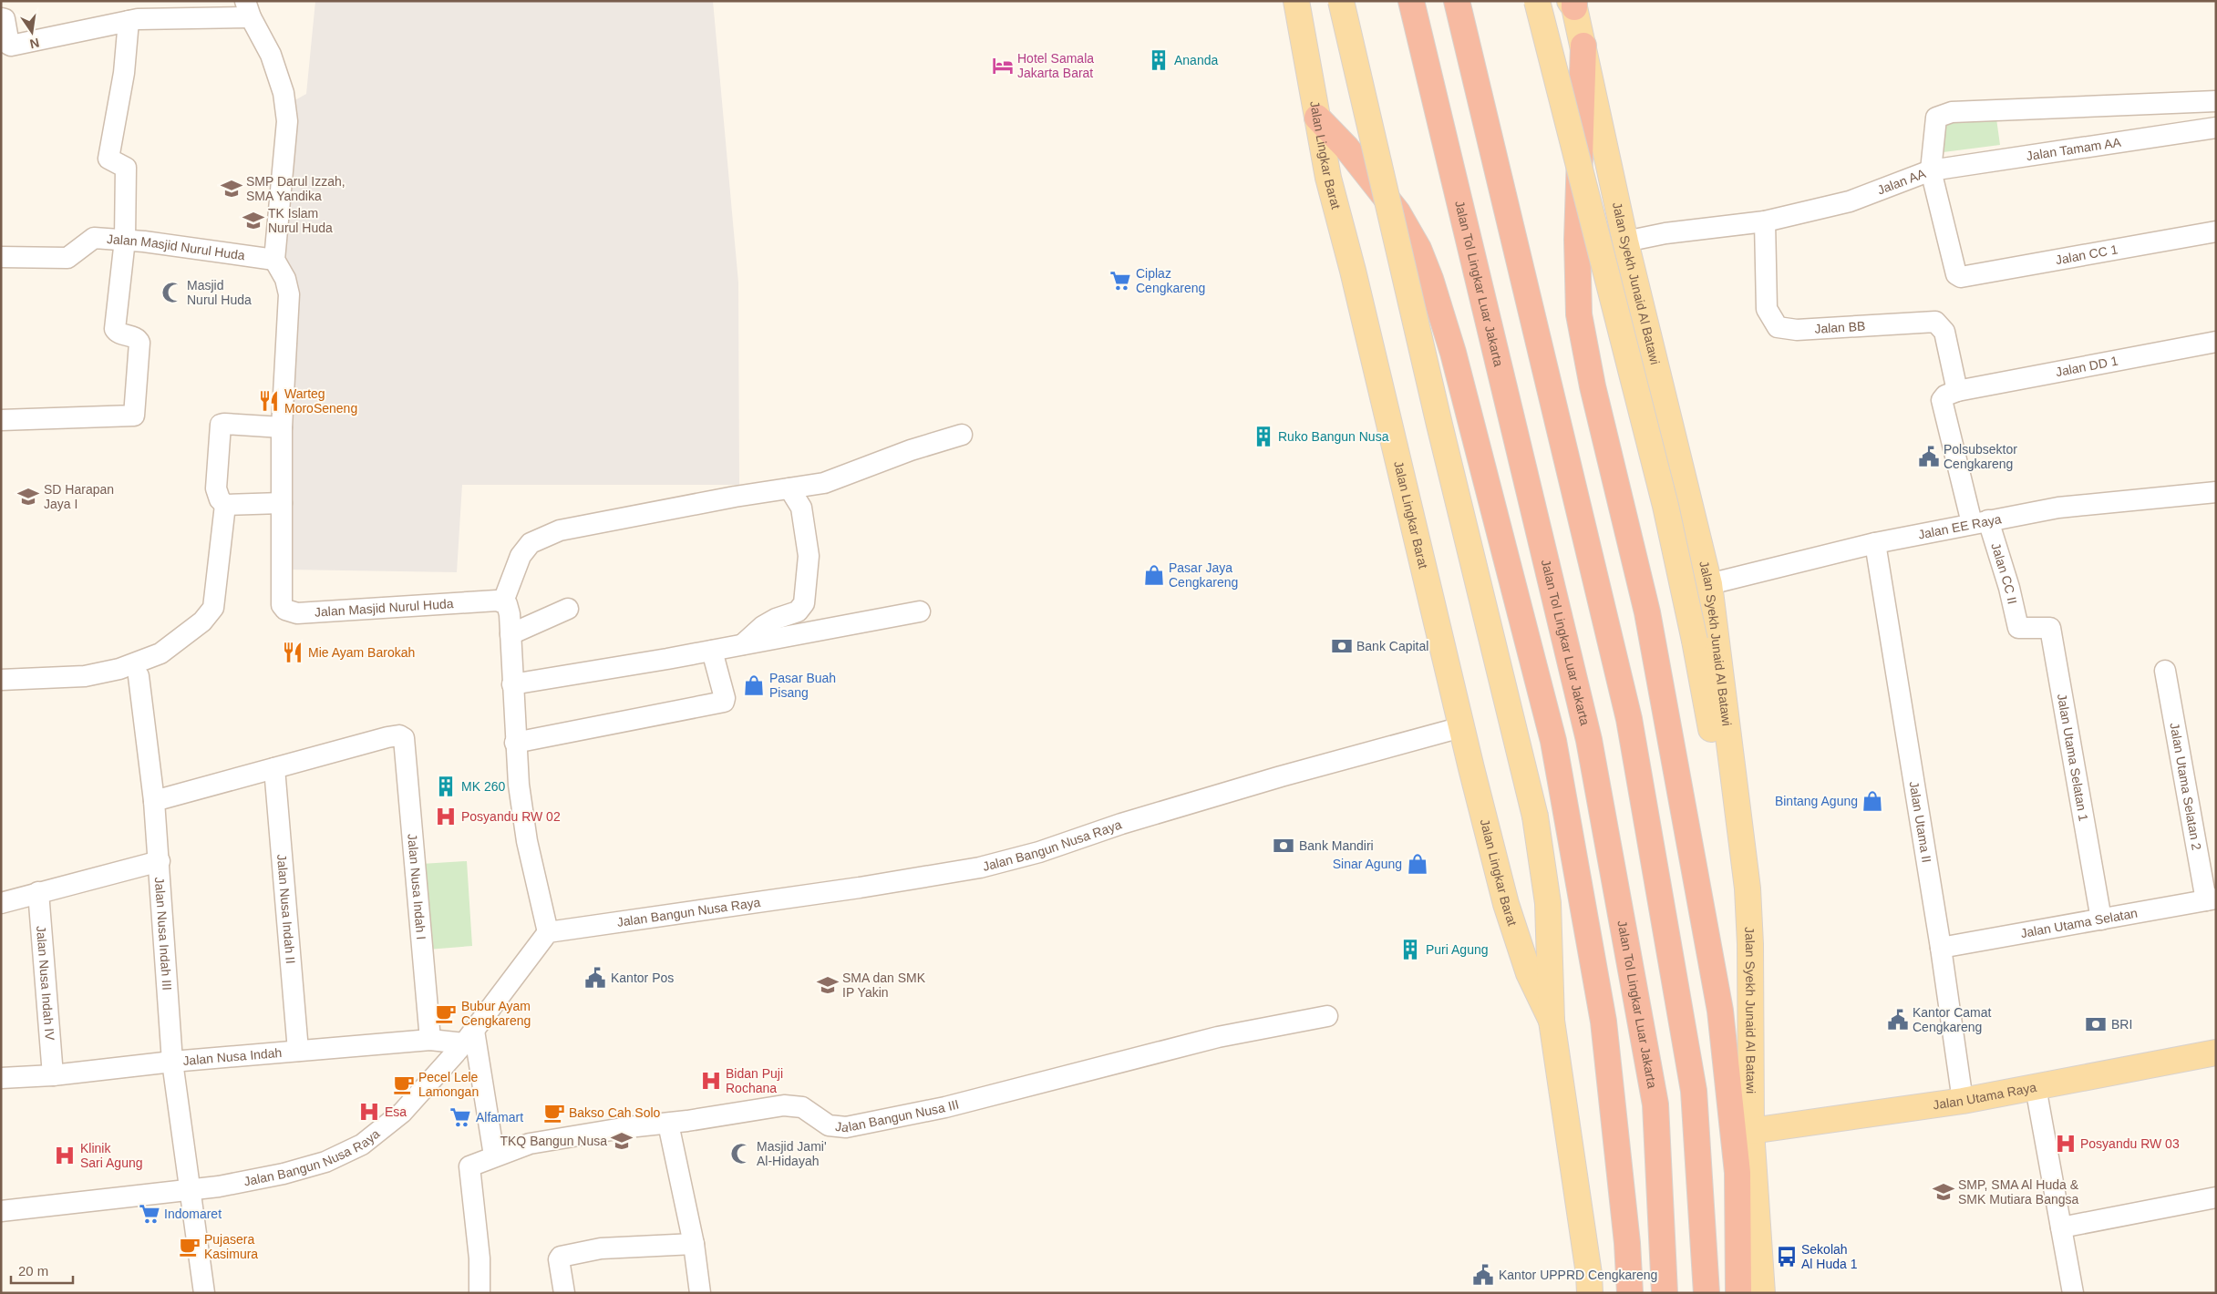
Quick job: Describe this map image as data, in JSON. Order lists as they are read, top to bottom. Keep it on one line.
{"streets":{"highway":["Jalan Tol Lingkar Luar Jakarta"],"main road":["Jalan Lingkar Barat","Jalan Syekh Junaid Al Batawi","Jalan Utama Raya"],"street":["Jalan Tamam AA","Jalan AA","Jalan Masjid Nurul Huda","Jalan CC 1","Jalan BB","Jalan DD 1","Jalan EE Raya","Jalan CC II","Jalan Utama Selatan 1","Jalan Utama Selatan 2","Jalan Utama II","Jalan Bangun Nusa Raya","Jalan Nusa Indah I","Jalan Nusa Indah II","Jalan Utama Selatan","Jalan Nusa Indah III","Jalan Nusa Indah IV","Jalan Nusa Indah","Jalan Bangun Nusa III"]},"crossings":[["Jalan Tamam AA","Jalan AA"],["Jalan Tamam AA","Jalan CC 1"],["Jalan Lingkar Barat","Jalan Bangun Nusa Raya"],["Jalan AA","Jalan CC 1"],["Jalan AA","Jalan Syekh Junaid Al Batawi"],["Jalan AA","Jalan BB"],["Jalan Syekh Junaid Al Batawi","Jalan EE Raya"],["Jalan Syekh Junaid Al Batawi","Jalan Utama Raya"],["Jalan BB","Jalan DD 1"],["Jalan BB","Jalan CC II"],["Jalan DD 1","Jalan CC II"],["Jalan EE Raya","Jalan CC II"],["Jalan EE Raya","Jalan Utama II"],["Jalan CC II","Jalan Utama Selatan 1"],["Jalan Utama Selatan 1","Jalan Utama Selatan"],["Jalan Utama Selatan 2","Jalan Utama Selatan"],["Jalan Utama II","Jalan Utama Selatan"],["Jalan Utama II","Jalan Utama Raya"],["Jalan Bangun Nusa Raya","Jalan Nusa Indah III"],["Jalan Bangun Nusa Raya","Jalan Nusa Indah"],["Jalan Nusa Indah I","Jalan Nusa Indah II"],["Jalan Nusa Indah I","Jalan Nusa Indah"],["Jalan Nusa Indah II","Jalan Nusa Indah"],["Jalan Nusa Indah III","Jalan Nusa Indah"],["Jalan Nusa Indah IV","Jalan Nusa Indah"]],"places":{"building":["Ananda","Ruko Bangun Nusa","MK 260","Puri Agung"],"hotel":["Hotel Samala Jakarta Barat"],"school or university":["SMP Darul Izzah, SMA Yandika","TK Islam Nurul Huda","SD Harapan Jaya I","SMA dan SMK IP Yakin","TKQ Bangun Nusa","SMP, SMA Al Huda & SMK Mutiara Bangsa"],"supermarket":["Ciplaz Cengkareng","Alfamart","Indomaret"],"mosque":["Masjid Nurul Huda","Masjid Jami' Al-Hidayah"],"restaurant":["Warteg MoroSeneng","Mie Ayam Barokah"],"public building":["Polsubsektor Cengkareng","Kantor Pos","Kantor Camat Cengkareng","Kantor UPPRD Cengkareng"],"shop":["Pasar Jaya Cengkareng","Pasar Buah Pisang","Bintang Agung","Sinar Agung"],"bank":["Bank Capital","Bank Mandiri","BRI"],"hospital":["Posyandu RW 02","Bidan Puji Rochana","Esa","Posyandu RW 03","Klinik Sari Agung"],"cafe":["Bubur Ayam Cengkareng","Pecel Lele Lamongan","Bakso Cah Solo","Pujasera Kasimura"],"bus stop":["Sekolah Al Huda 1"]},"scale_bar":"20 m","north":"bottom"}
